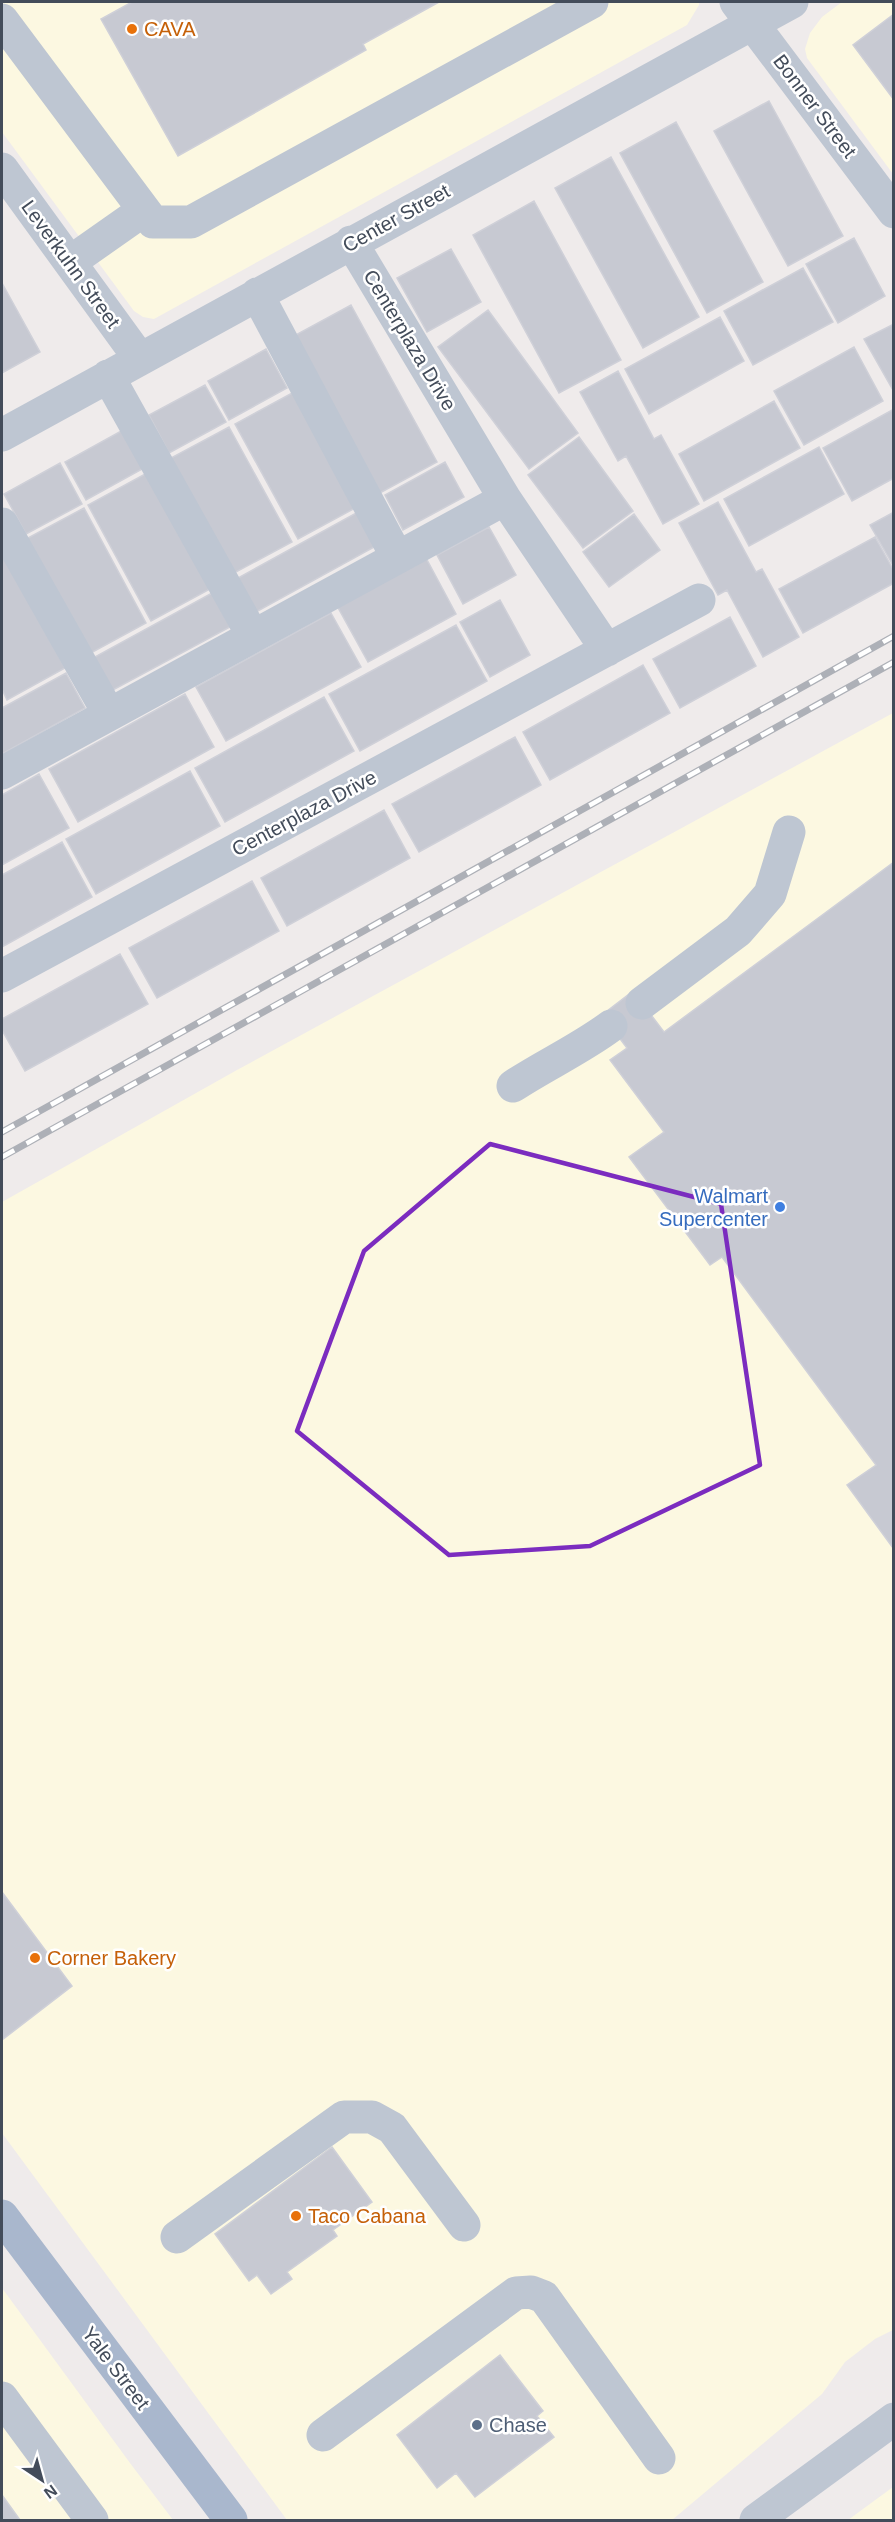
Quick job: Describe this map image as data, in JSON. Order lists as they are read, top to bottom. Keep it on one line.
{"streets":{"main road":["Yale Street"],"street":["Bonner Street","Center Street","Leverkuhn Street","Centerplaza Drive"]},"crossings":[["Bonner Street","Center Street"],["Center Street","Leverkuhn Street"],["Center Street","Centerplaza Drive"]],"places":["CAVA","Walmart Supercenter","Corner Bakery","Taco Cabana","Chase"],"north":"bottom right"}
